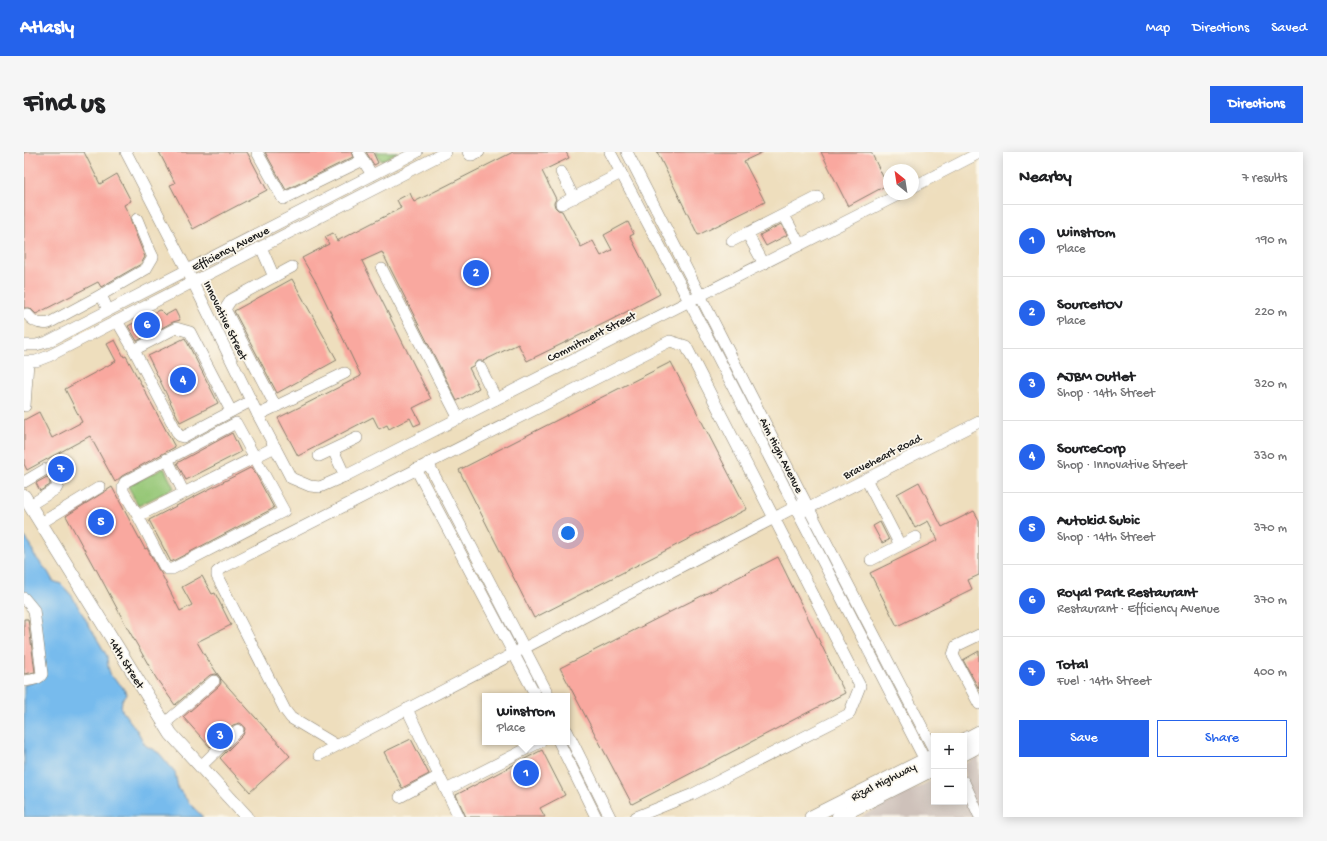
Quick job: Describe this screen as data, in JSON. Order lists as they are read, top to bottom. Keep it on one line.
{"streets":{"main road":["14th Street","Rizal Highway"],"street":["Efficiency Avenue","Innovative Street","Commitment Street","Aim High Avenue","Braveheart Road"]},"crossings":[["Efficiency Avenue","Innovative Street"],["Innovative Street","Commitment Street"],["Commitment Street","Aim High Avenue"],["Aim High Avenue","Braveheart Road"],["Aim High Avenue","Rizal Highway"]],"north":"top left","page":{"header":"Atlasly","nav":["Map","Directions","Saved"],"buttons":["Directions",["Save","Share"]],"title":"Find us","heading":["Nearby","7 results"],"list":[{"mark":"1","name":"Winstrom","note":"Place","value":"190 m"},{"mark":"2","name":"SourceHOV","note":"Place","value":"220 m"},{"mark":"3","name":"AJBM Outlet","note":"Shop · 14th Street","value":"320 m"},{"mark":"4","name":"SourceCorp","note":"Shop · Innovative Street","value":"330 m"},{"mark":"5","name":"Autokid Subic","note":"Shop · 14th Street","value":"370 m"},{"mark":"6","name":"Royal Park Restaurant","note":"Restaurant · Efficiency Avenue","value":"370 m"},{"mark":"7","name":"Total","note":"Fuel · 14th Street","value":"400 m"}],"pins":["2","6","4","7","5","3","1"],"popup":["Winstrom","Place"],"map_buttons":["+","−"]}}
